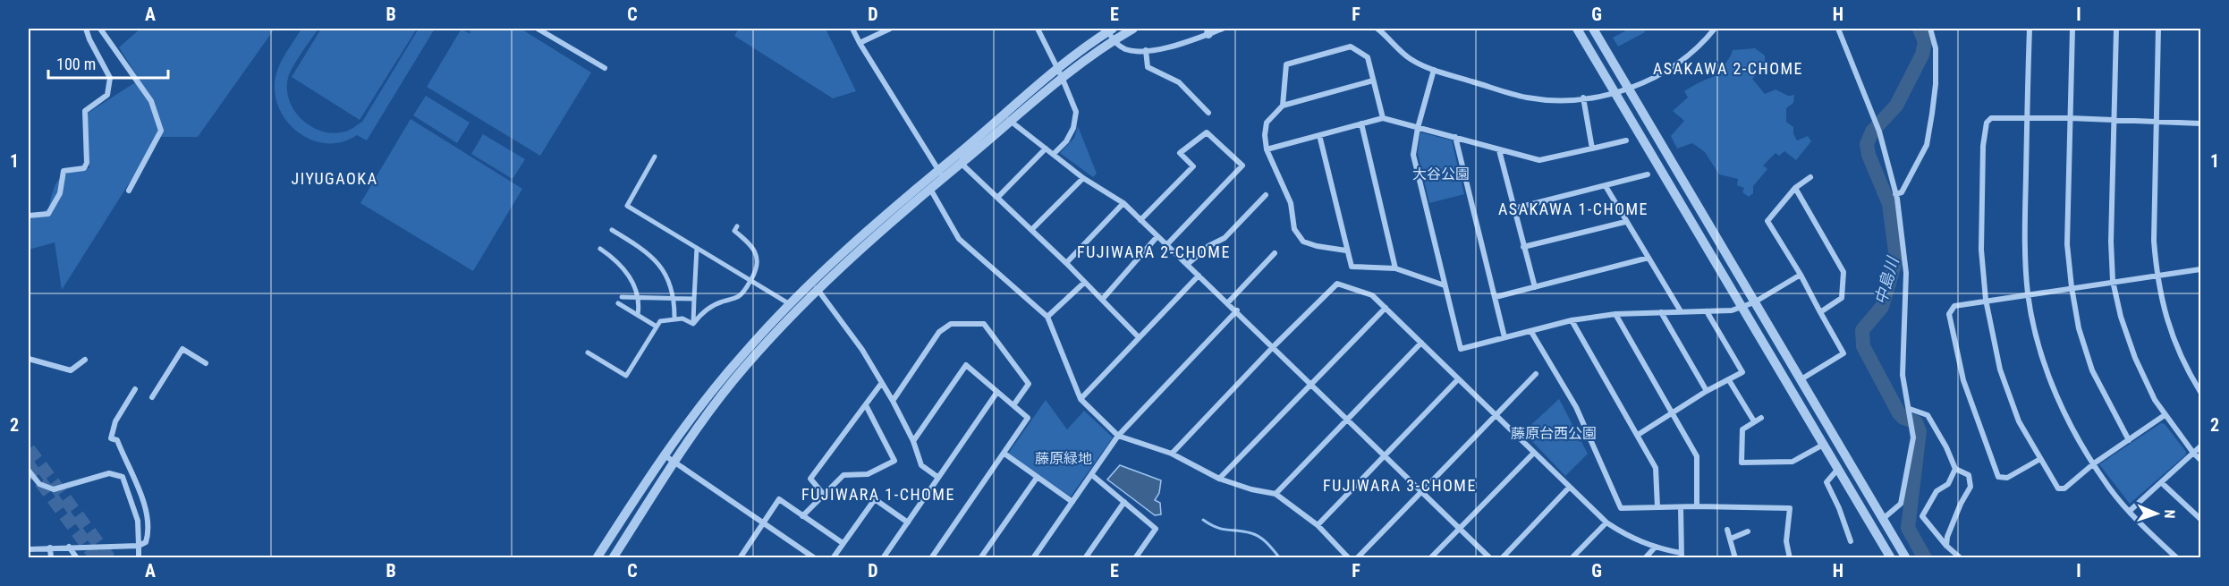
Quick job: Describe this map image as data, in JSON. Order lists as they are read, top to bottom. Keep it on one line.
{"districts":["ASAKAWA 2-CHOME","JIYUGAOKA","ASAKAWA 1-CHOME","FUJIWARA 2-CHOME","FUJIWARA 3-CHOME","FUJIWARA 1-CHOME"],"water":["中島川"],"parks":["大谷公園","藤原台西公園","藤原緑地"],"scale_bar":"100 m","north":"right","grid":{"columns":["A","B","C","D","E","F","G","H","I"],"rows":["1","2"]}}
